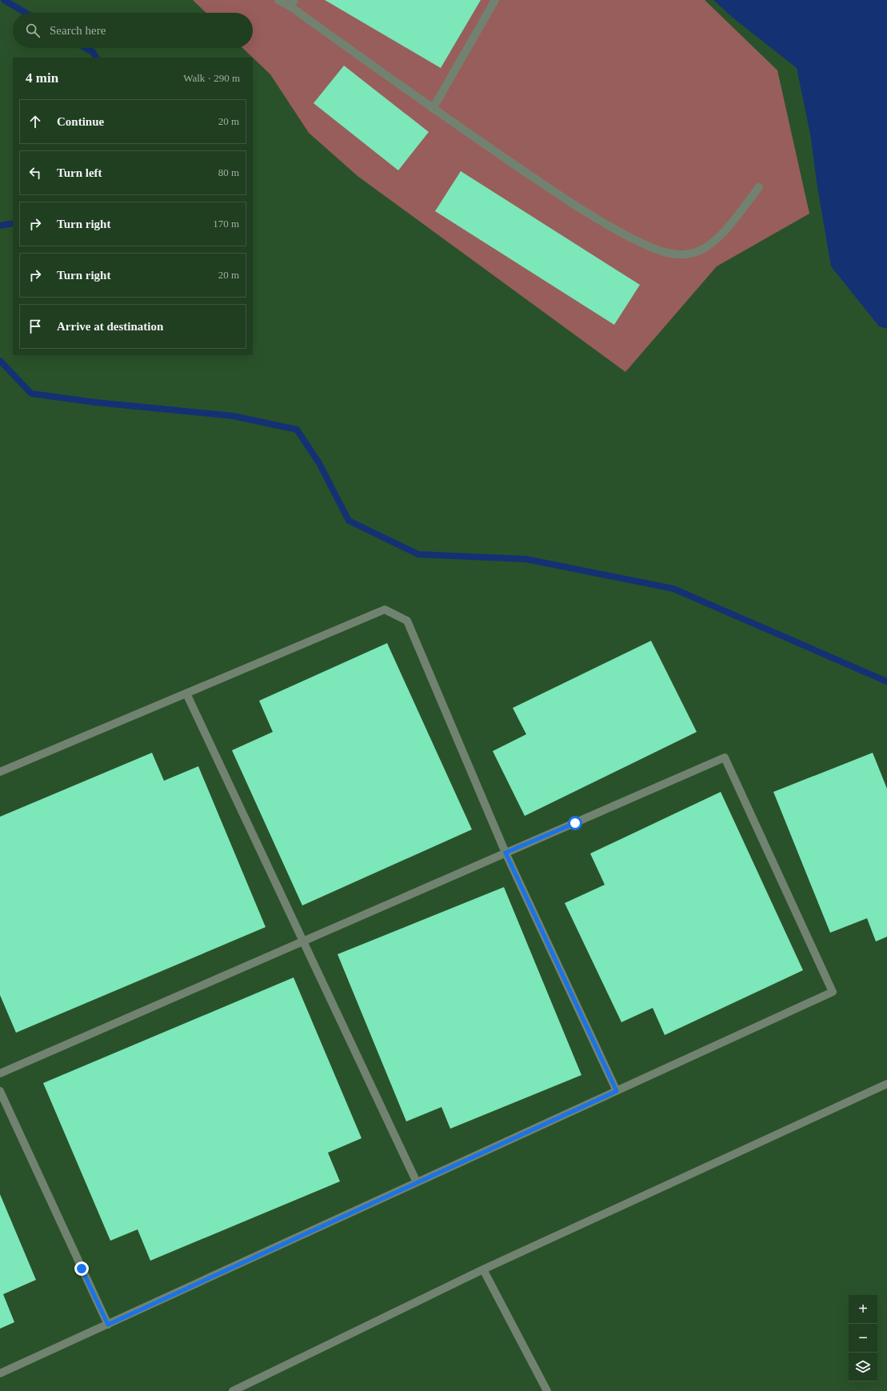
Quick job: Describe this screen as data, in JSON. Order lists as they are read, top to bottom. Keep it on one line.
{"page":{"search":"Search here","heading":["4 min","Walk · 290 m"],"list":[["Continue","20 m"],["Turn left","80 m"],["Turn right","170 m"],["Turn right","20 m"],"Arrive at destination"],"map_buttons":["+","−"]}}
